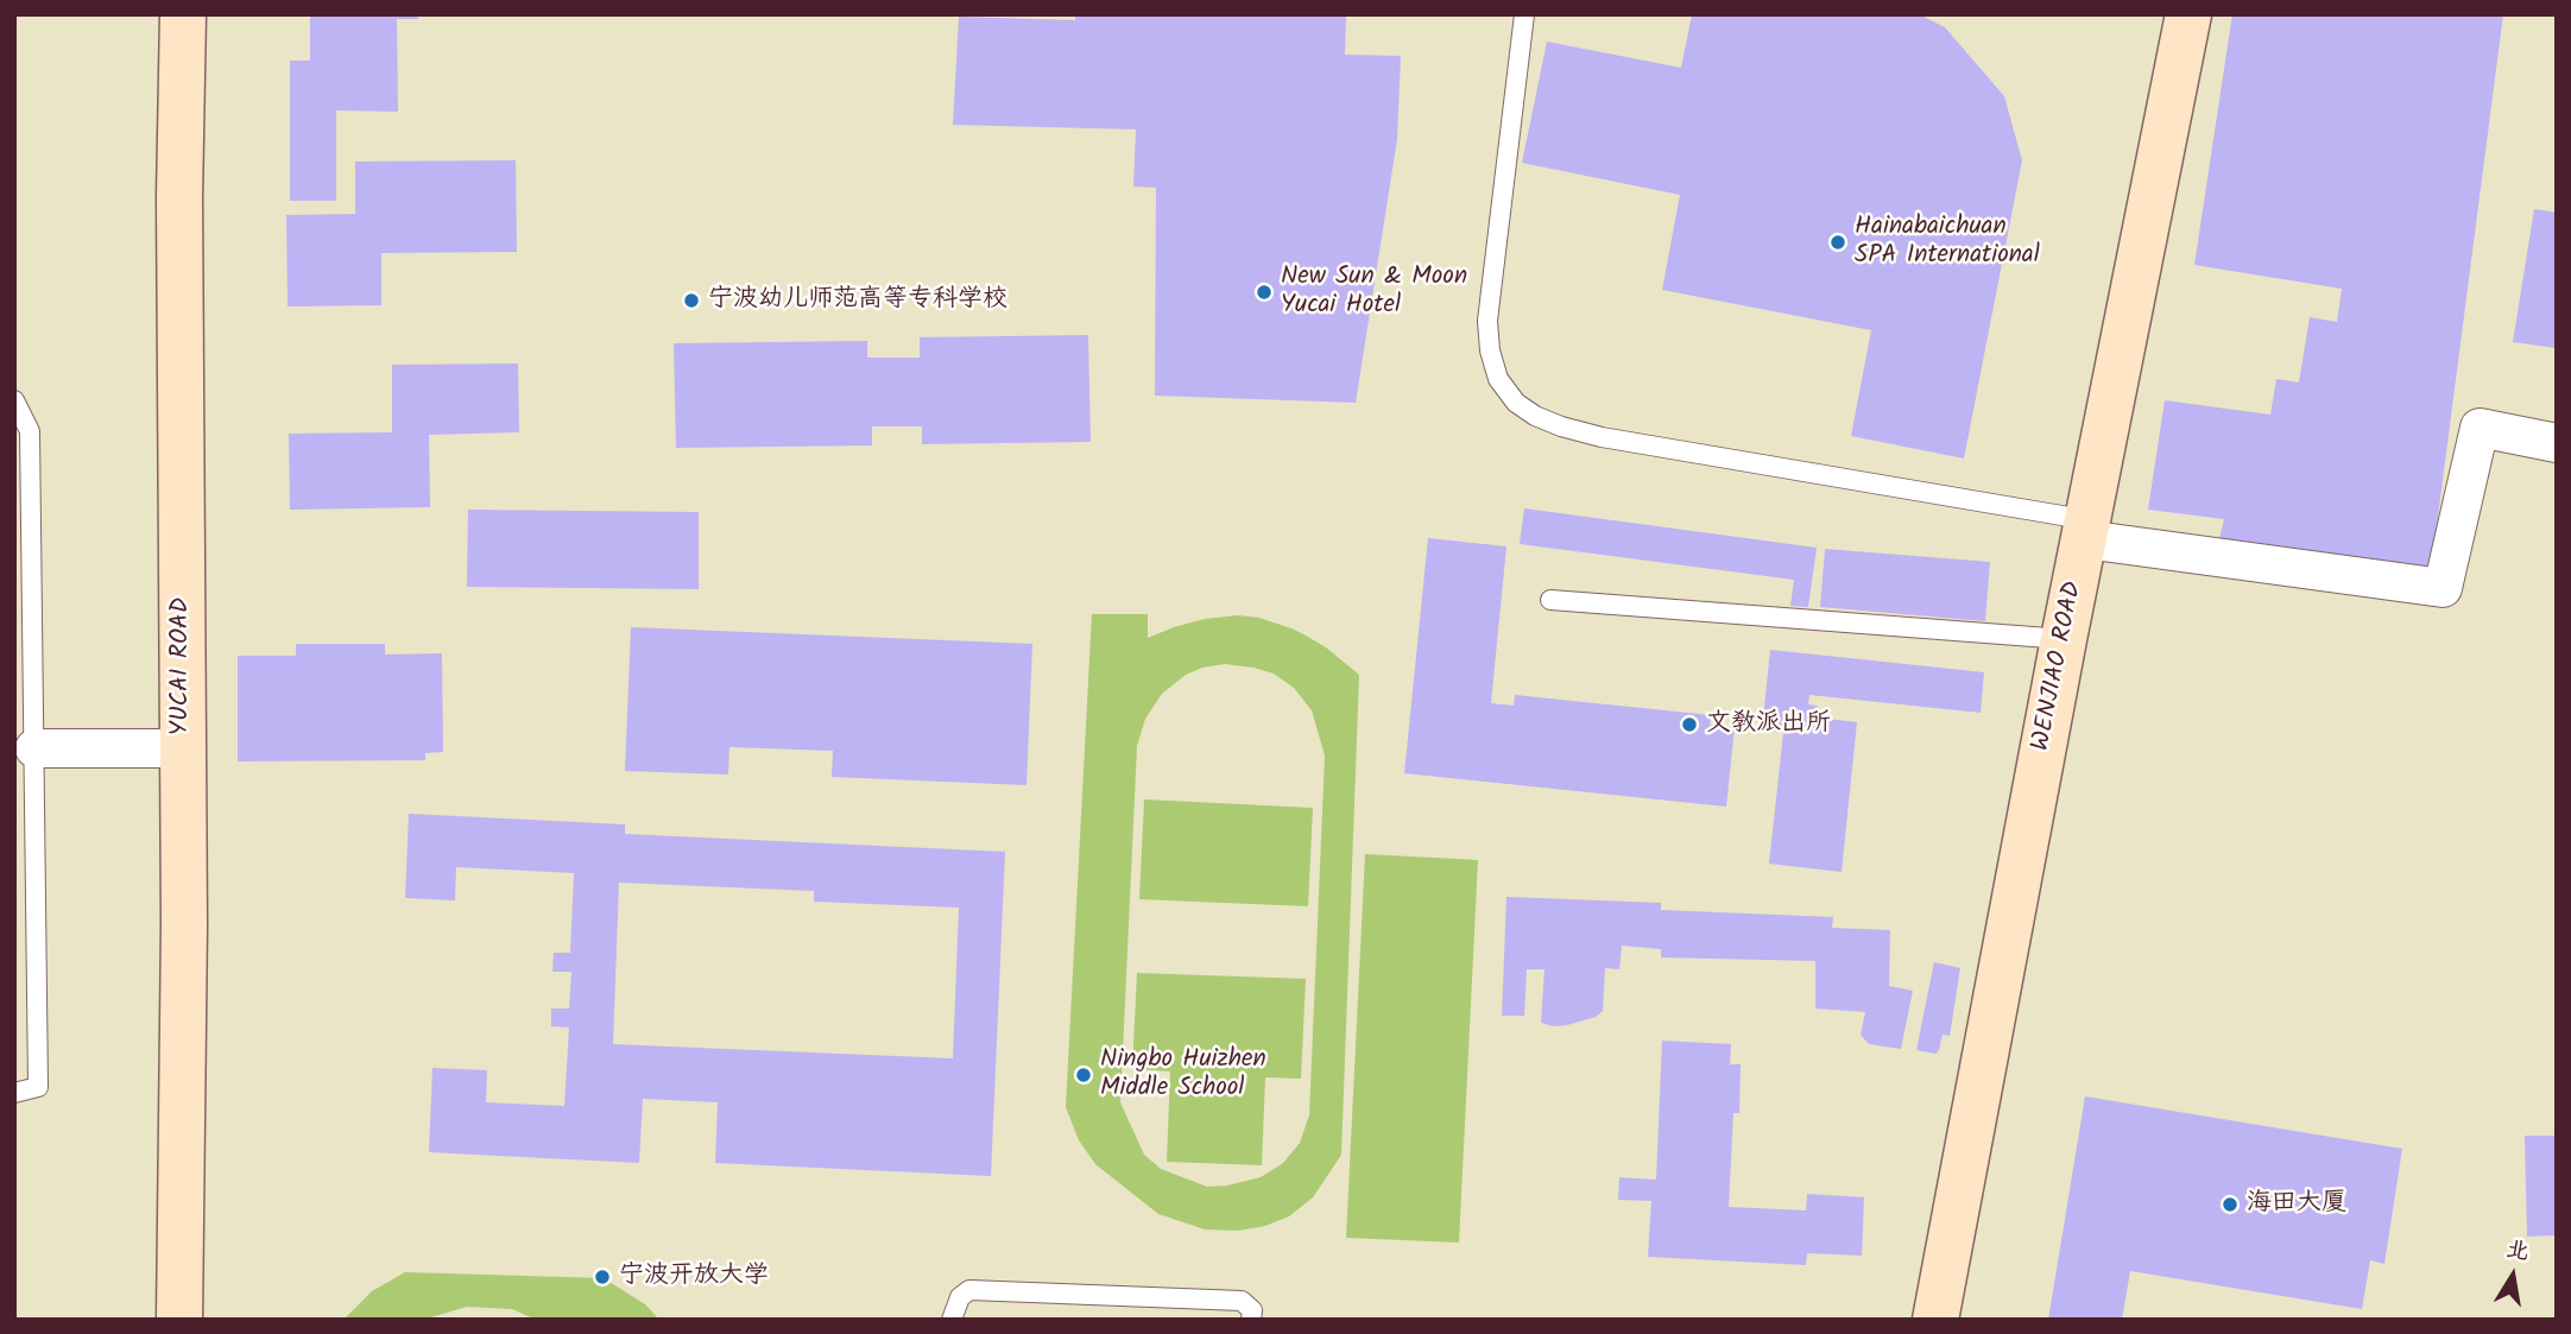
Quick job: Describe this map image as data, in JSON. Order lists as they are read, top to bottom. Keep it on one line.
{"streets":{"street":["YUCAI ROAD","WENJIAO ROAD"]},"places":["Hainabaichuan SPA International","New Sun & Moon Yucai Hotel","宁波幼儿师范高等专科学校","文教派出所","Ningbo Huizhen Middle School","海田大厦","宁波开放大学"],"north":"top"}
